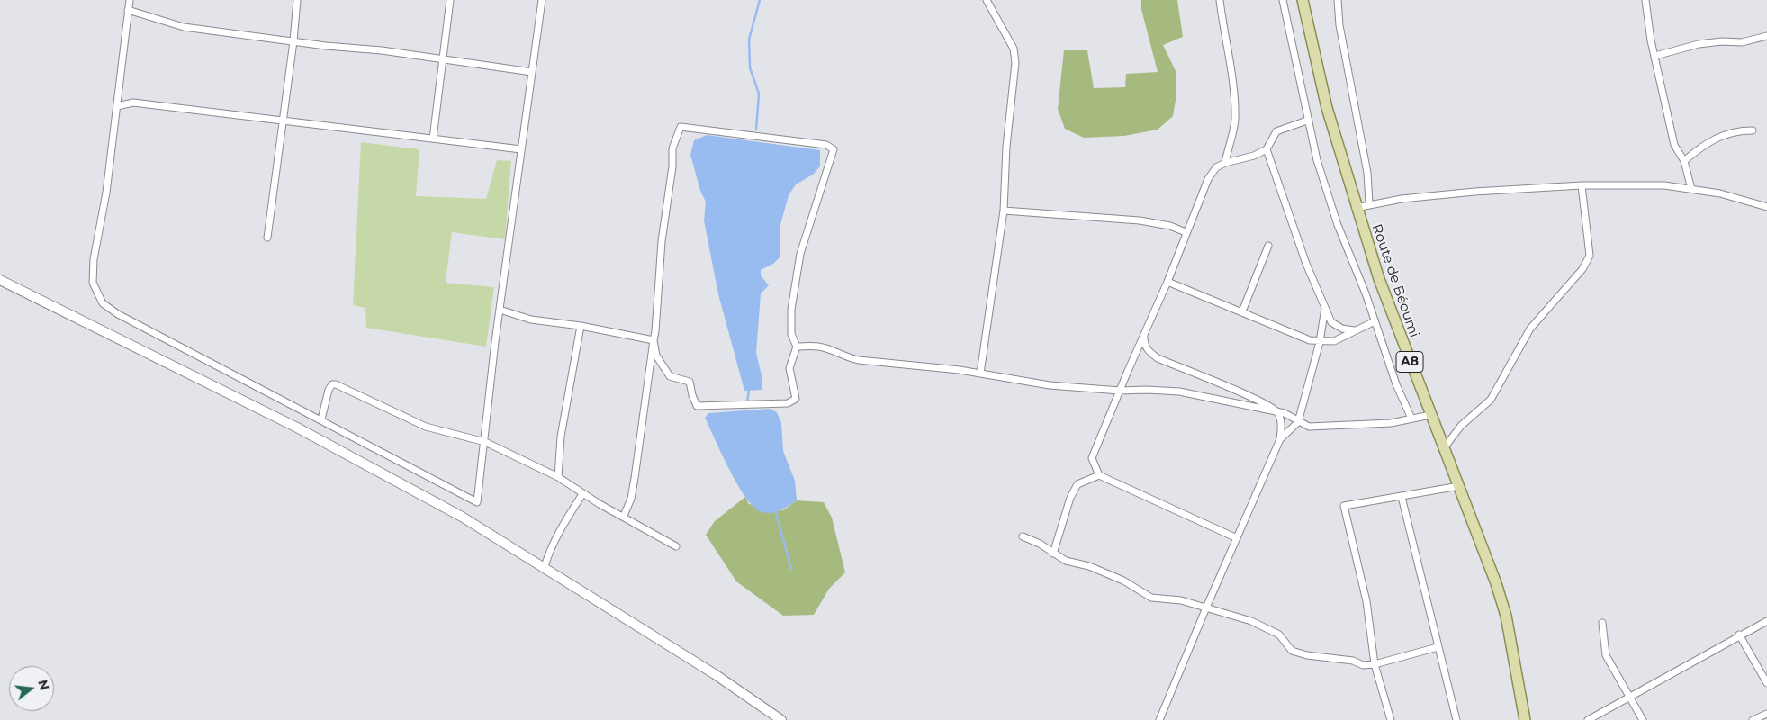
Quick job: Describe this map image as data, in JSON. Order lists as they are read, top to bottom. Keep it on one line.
{"streets":{"main road":["Route de Béoumi","A8"]},"north":"right"}
